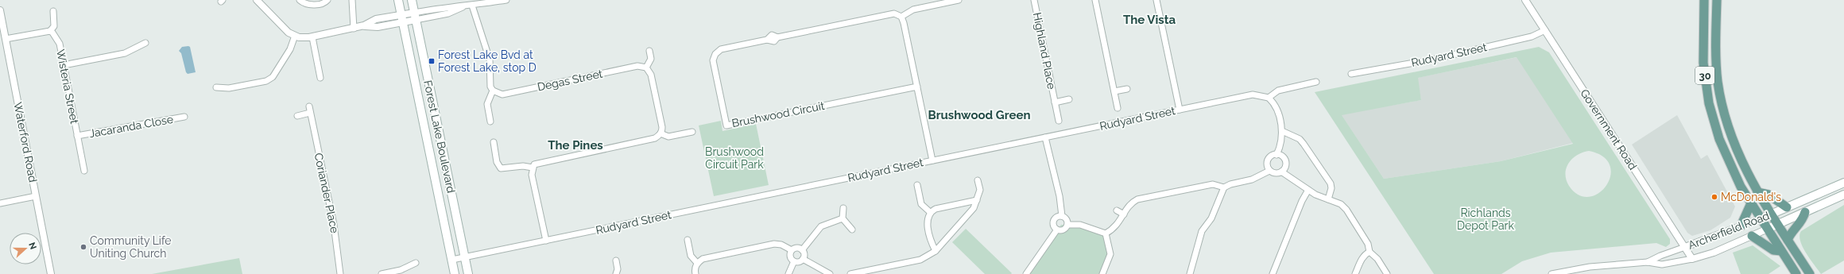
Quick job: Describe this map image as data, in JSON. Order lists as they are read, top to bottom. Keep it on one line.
{"streets":{"main road":["30","Forest Lake Boulevard","Archerfield Road"],"street":["Highland Place","Rudyard Street","Degas Street","Wisteria Street","Brushwood Circuit","Jacaranda Close","Government Road","Waterford Road","Coriander Place"]},"crossings":[["Rudyard Street","Government Road"],["Rudyard Street","Forest Lake Boulevard"],["30","Archerfield Road"],["Wisteria Street","Jacaranda Close"],["Government Road","Archerfield Road"]],"districts":["The Vista","Brushwood Green","The Pines"],"parks":["Brushwood Circuit Park","Richlands Depot Park"],"places":{"transit":["Forest Lake Bvd at Forest Lake, stop D"],"other":["McDonald's","Community Life Uniting Church"]},"north":"right"}
